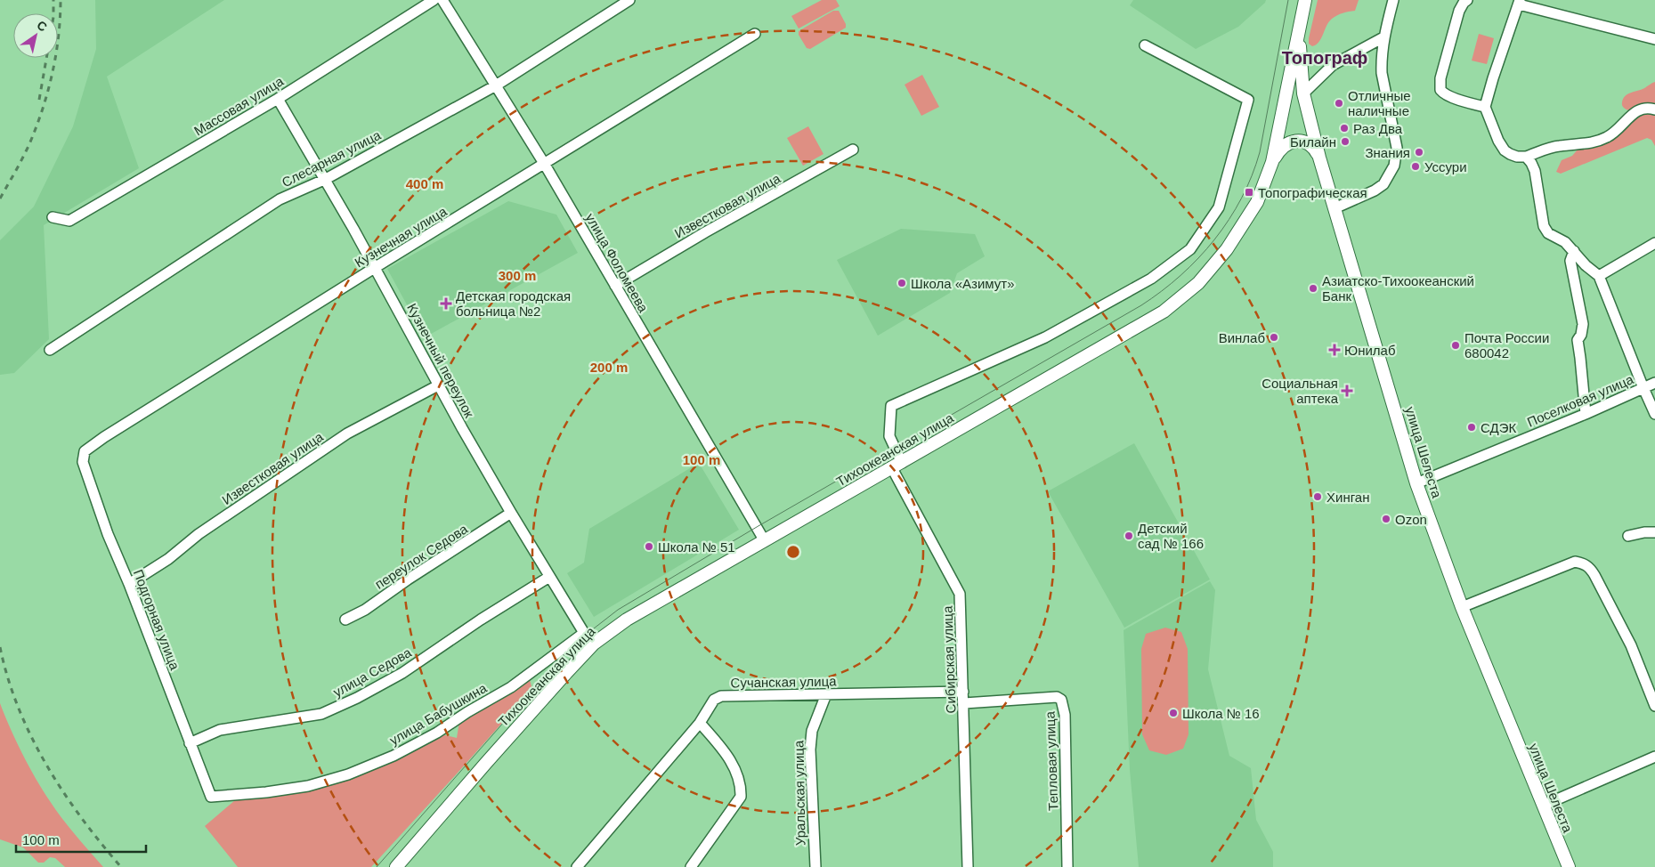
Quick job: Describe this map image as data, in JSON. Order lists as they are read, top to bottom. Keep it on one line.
{"streets":{"main road":["Тихоокеанская улица","улица Шелеста"],"street":["Массовая улица","Слесарная улица","Известковая улица","Кузнечная улица","улица Фоломеева","Кузнечный переулок","Поселковая улица","переулок Седова","Подгорная улица","Сибирская улица","улица Седова","Сучанская улица","улица Бабушкина","Тепловая улица","Уральская улица"]},"crossings":[["Массовая улица","Кузнечный переулок"],["Слесарная улица","улица Фоломеева"],["Слесарная улица","Кузнечный переулок"],["Известковая улица","улица Фоломеева"],["Известковая улица","Кузнечный переулок"],["Известковая улица","Подгорная улица"],["Кузнечная улица","улица Фоломеева"],["Кузнечная улица","Кузнечный переулок"],["Кузнечная улица","Подгорная улица"],["улица Фоломеева","Тихоокеанская улица"],["Кузнечный переулок","Тихоокеанская улица"],["Кузнечный переулок","переулок Седова"],["Кузнечный переулок","улица Седова"],["Кузнечный переулок","улица Бабушкина"],["Поселковая улица","улица Шелеста"],["Тихоокеанская улица","улица Шелеста"],["Тихоокеанская улица","Сибирская улица"],["Подгорная улица","улица Седова"],["Подгорная улица","улица Бабушкина"],["Сибирская улица","Сучанская улица"],["Сибирская улица","Тепловая улица"],["Сучанская улица","Уральская улица"]],"districts":["Топограф"],"places":{"other":["Отличные наличные","Раз Два","Билайн","Знания","Уссури","Школа «Азимут»","Азиатско-Тихоокеанский Банк","Винлаб","Почта России 680042","СДЭК","Хинган","Ozon","Детский сад № 166","Школа № 51","Школа № 16"],"transit":["Топографическая"],"health":["Детская городская больница №2","Юнилаб","Социальная аптека"]},"scale_bar":"100 m","north":"top right","rings":["400 m","300 m","200 m","100 m"]}
